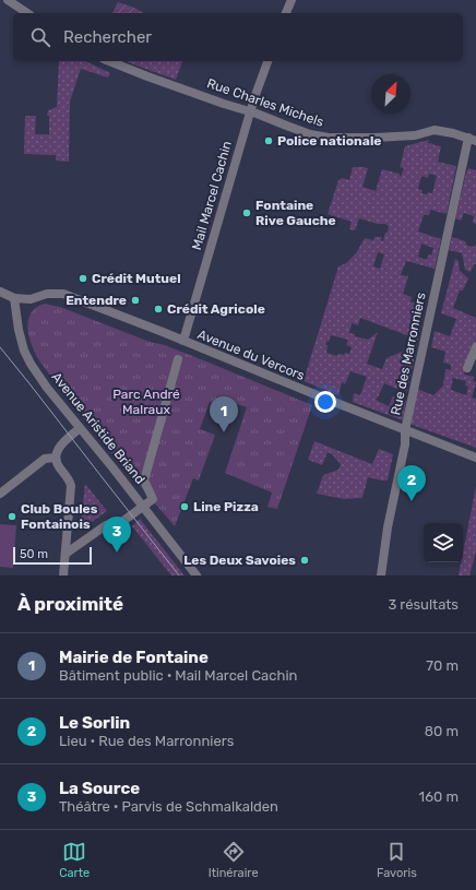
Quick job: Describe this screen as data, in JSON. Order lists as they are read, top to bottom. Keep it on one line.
{"streets":{"street":["Rue Charles Michels","Mail Marcel Cachin","Rue des Marronniers","Avenue du Vercors","Avenue Aristide Briand"]},"crossings":[["Rue Charles Michels","Mail Marcel Cachin"],["Rue Charles Michels","Rue des Marronniers"],["Mail Marcel Cachin","Avenue du Vercors"],["Rue des Marronniers","Avenue du Vercors"],["Avenue du Vercors","Avenue Aristide Briand"]],"parks":["Parc André Malraux"],"places":["Police nationale","Fontaine Rive Gauche","Crédit Mutuel","Entendre","Crédit Agricole","Line Pizza","Club Boules Fontainois","Les Deux Savoies"],"scale_bar":"50 m","north":"top right","page":{"search":"Rechercher","pins":["1","2","3"],"scale":"50 m","heading":["À proximité","3 résultats"],"list":[{"mark":"1","name":"Mairie de Fontaine","note":"Bâtiment public · Mail Marcel Cachin","value":"70 m"},{"mark":"2","name":"Le Sorlin","note":"Lieu · Rue des Marronniers","value":"80 m"},{"mark":"3","name":"La Source","note":"Théâtre · Parvis de Schmalkalden","value":"160 m"}],"nav":["Carte","Itinéraire","Favoris"]}}
